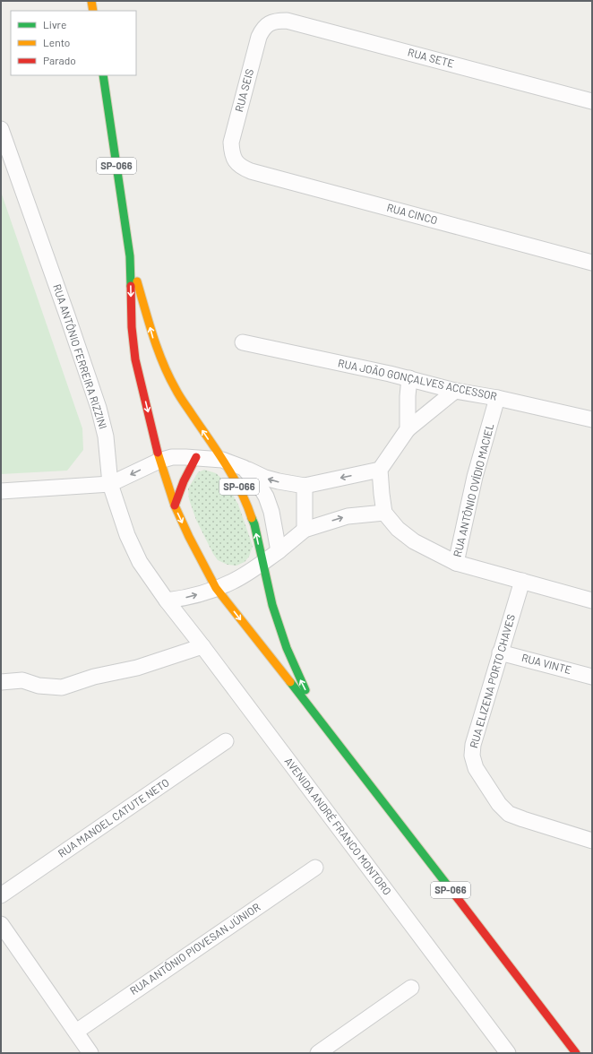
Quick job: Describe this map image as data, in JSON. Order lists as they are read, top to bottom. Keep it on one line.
{"streets":{"main road":["SP-066"],"street":["RUA SETE","RUA SEIS","RUA CINCO","RUA ANTÔNIO FERREIRA RIZZINI","RUA JOÃO GONÇALVES ACCESSOR","RUA ANTÔNIO OVÍDIO MACIEL","RUA VINTE","RUA ELIZENA PORTO CHAVES","RUA MANOEL CATUTE NETO","AVENIDA ANDRÉ FRANCO MONTORO","RUA ANTÔNIO PIOVESAN JÚNIOR"]},"crossings":[["RUA SETE","RUA SEIS"],["RUA SEIS","RUA CINCO"],["RUA ANTÔNIO FERREIRA RIZZINI","AVENIDA ANDRÉ FRANCO MONTORO"],["RUA JOÃO GONÇALVES ACCESSOR","RUA ANTÔNIO OVÍDIO MACIEL"],["RUA VINTE","RUA ELIZENA PORTO CHAVES"]],"legend":["Livre","Lento","Parado"]}
